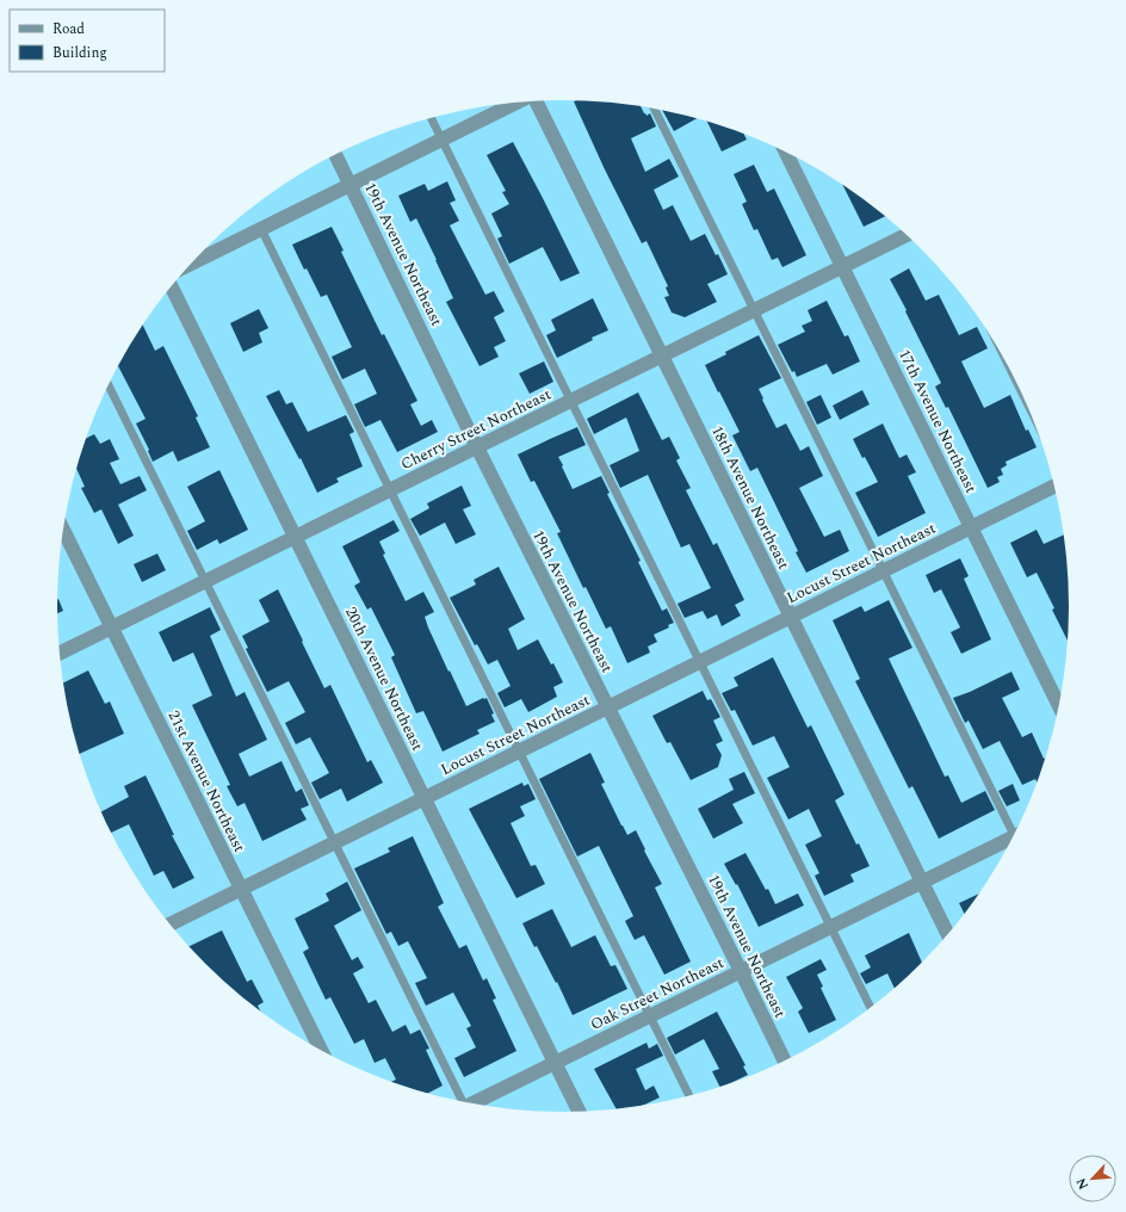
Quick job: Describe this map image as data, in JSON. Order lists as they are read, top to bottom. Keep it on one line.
{"streets":{"street":["19th Avenue Northeast","17th Avenue Northeast","Cherry Street Northeast","18th Avenue Northeast","Locust Street Northeast","20th Avenue Northeast","21st Avenue Northeast","Oak Street Northeast"]},"crossings":[["19th Avenue Northeast","Cherry Street Northeast"],["19th Avenue Northeast","Locust Street Northeast"],["19th Avenue Northeast","Oak Street Northeast"],["17th Avenue Northeast","Cherry Street Northeast"],["17th Avenue Northeast","Locust Street Northeast"],["Cherry Street Northeast","18th Avenue Northeast"],["Cherry Street Northeast","20th Avenue Northeast"],["Cherry Street Northeast","21st Avenue Northeast"],["18th Avenue Northeast","Locust Street Northeast"],["18th Avenue Northeast","Oak Street Northeast"],["Locust Street Northeast","20th Avenue Northeast"],["Locust Street Northeast","21st Avenue Northeast"],["20th Avenue Northeast","Oak Street Northeast"]],"legend":["Road","Building"],"north":"bottom left"}
